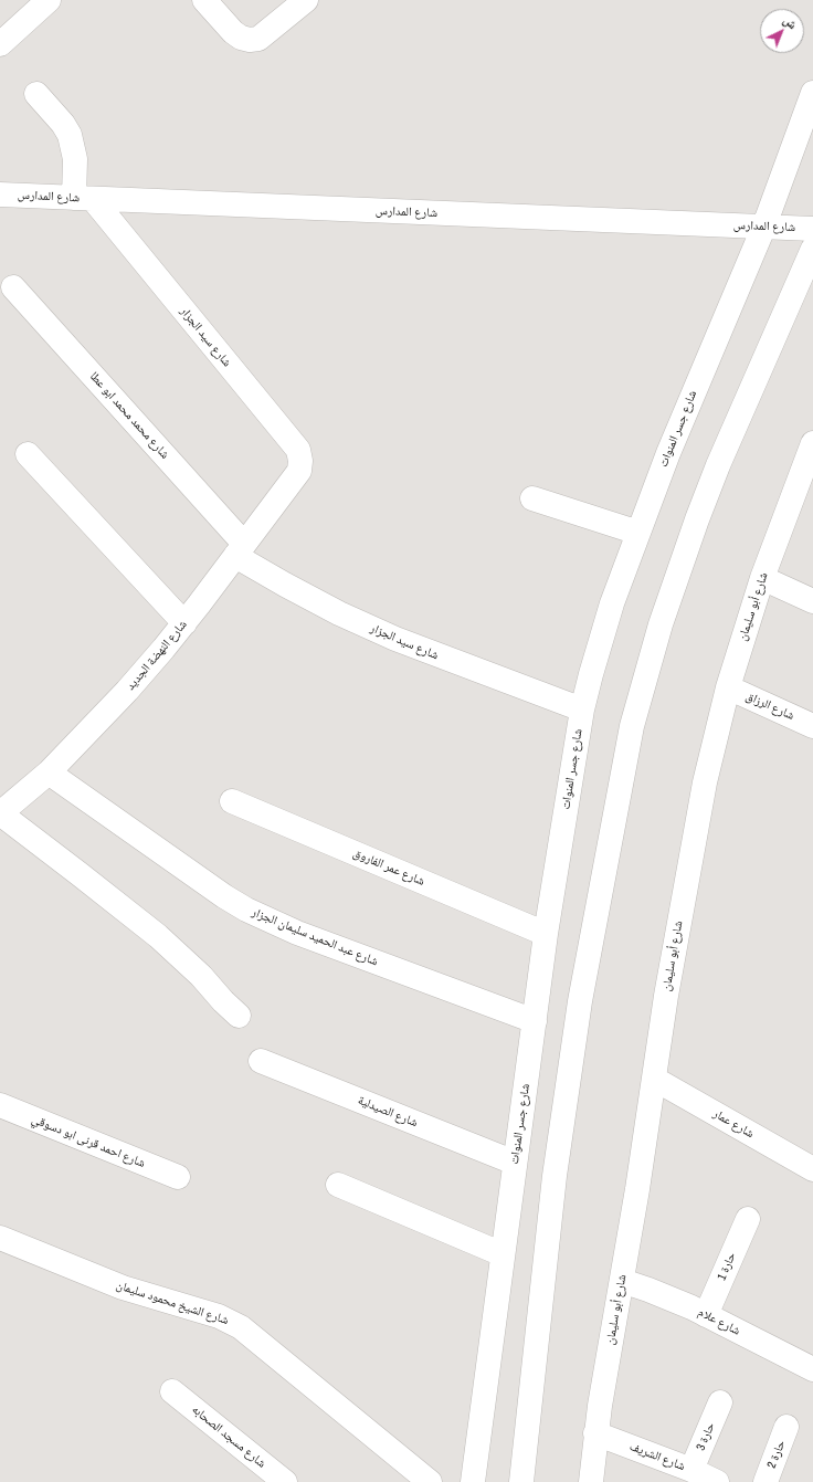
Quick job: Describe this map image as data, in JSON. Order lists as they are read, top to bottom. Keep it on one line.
{"streets":{"street":["شارع المدارس","شارع سيد الجزار","شارع محمد محمد ابو عطا","شارع جسر المنوات","شارع أبو سليمان","شارع النهضة الجديد","شارع الرزاق","شارع عمر الفاروق","شارع عبد الحميد سليمان الجزار","شارع الصيدلية","شارع عمار","شارع احمد قرنى ابو دسوقي","حارة 1","شارع الشيخ محمود سليمان","شارع علام","شارع مسجد الصحابه","حارة 3","حارة 2","شارع الشريف"]},"crossings":[["شارع المدارس","شارع سيد الجزار"],["شارع المدارس","شارع جسر المنوات"],["شارع سيد الجزار","شارع محمد محمد ابو عطا"],["شارع سيد الجزار","شارع جسر المنوات"],["شارع سيد الجزار","شارع النهضة الجديد"],["شارع محمد محمد ابو عطا","شارع النهضة الجديد"],["شارع جسر المنوات","شارع عمر الفاروق"],["شارع جسر المنوات","شارع عبد الحميد سليمان الجزار"],["شارع جسر المنوات","شارع الصيدلية"],["شارع أبو سليمان","شارع الرزاق"],["شارع أبو سليمان","شارع عمار"],["شارع أبو سليمان","شارع علام"],["شارع أبو سليمان","شارع الشريف"],["شارع النهضة الجديد","شارع عبد الحميد سليمان الجزار"],["حارة 1","شارع علام"],["حارة 3","شارع الشريف"]],"north":"top right"}
